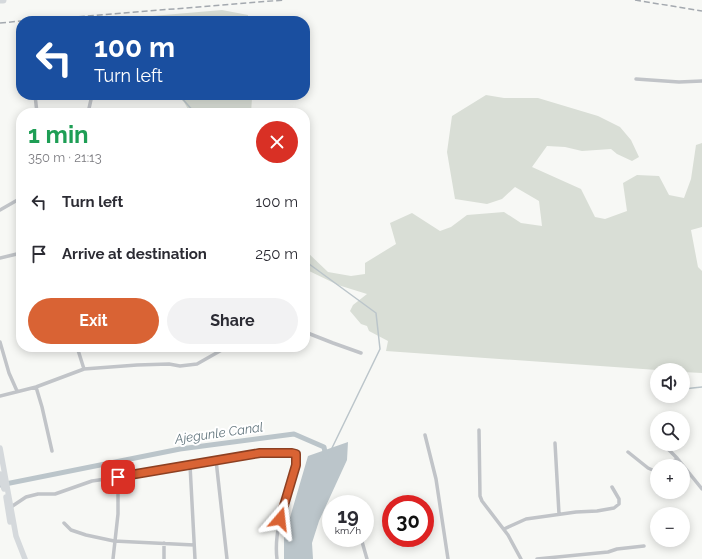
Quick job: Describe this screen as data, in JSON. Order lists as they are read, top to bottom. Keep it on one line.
{"water":["Ajegunle Canal"],"page":{"turn":["100 m","Turn left"],"heading":["1 min","350 m · 21:13"],"list":[{"name":"Turn left","value":"100 m"},{"name":"Arrive at destination","value":"250 m"}],"buttons":["Exit","Share"],"map_buttons":["+","−"],"speed":"19 km/h","limit":"30"}}
